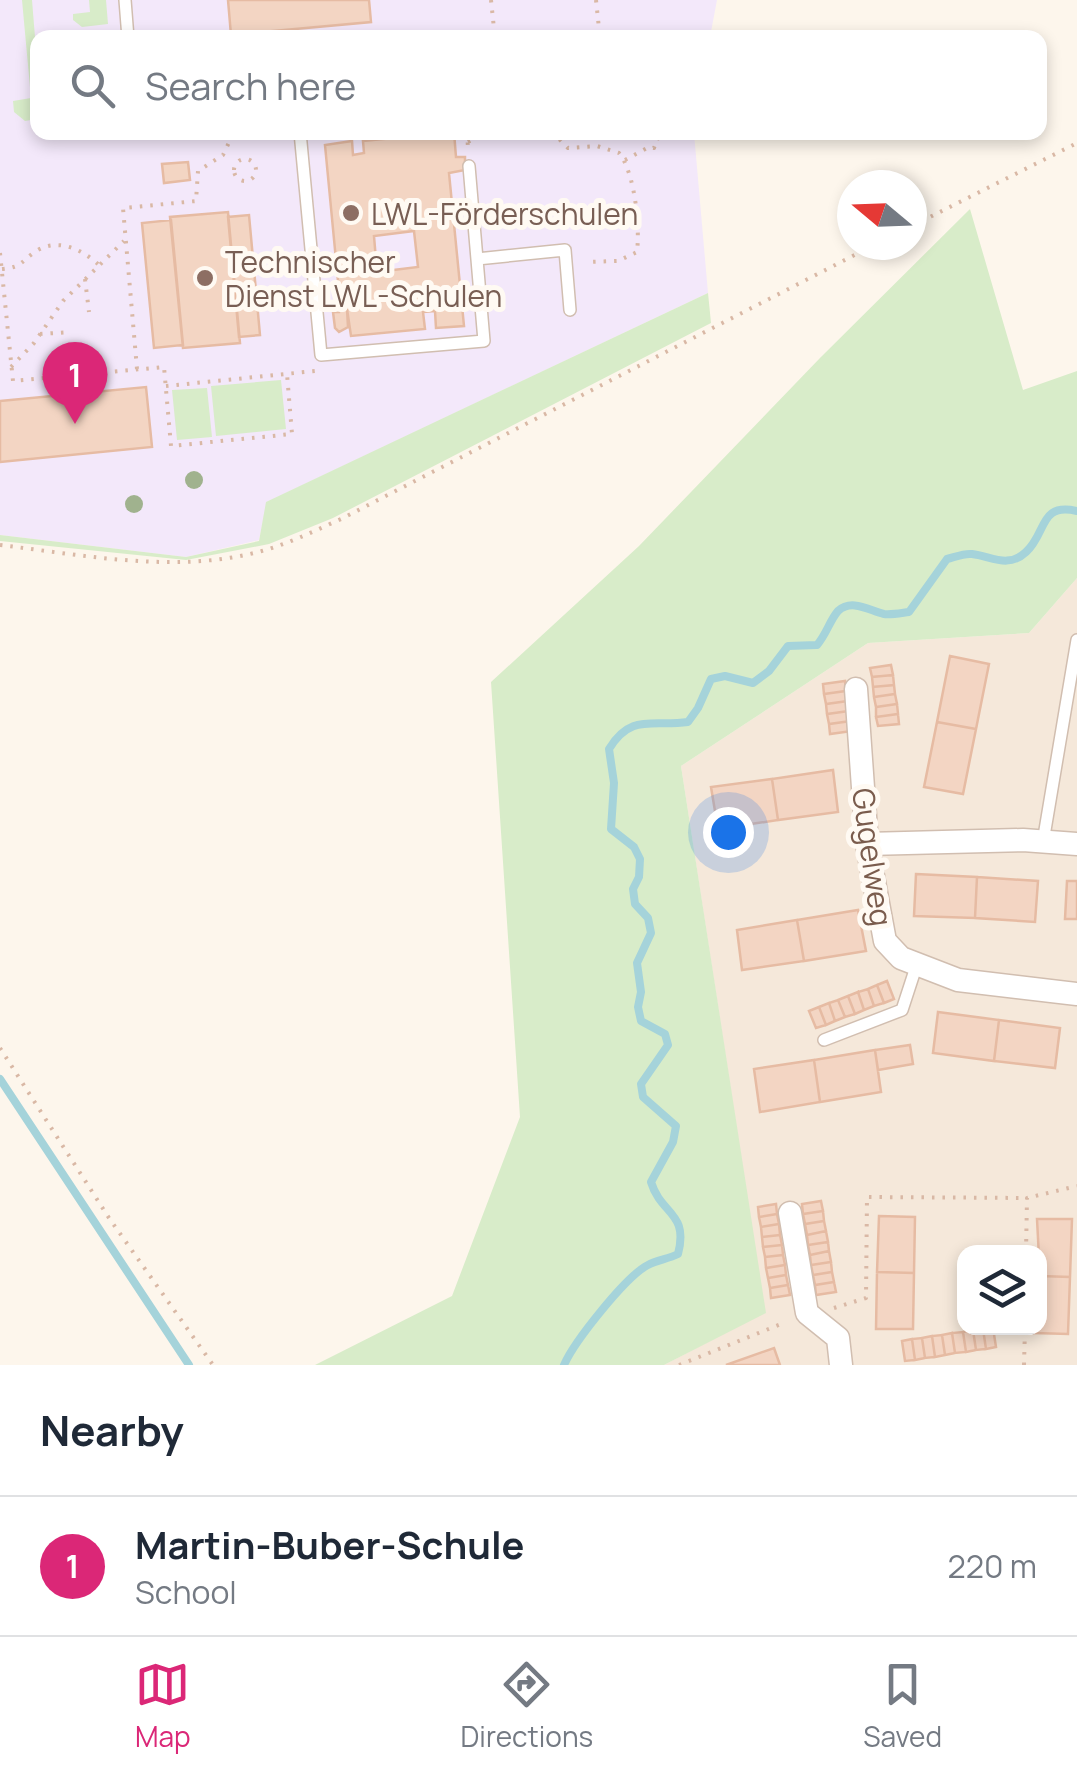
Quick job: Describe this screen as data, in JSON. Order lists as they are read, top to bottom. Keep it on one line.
{"streets":{"street":["Gugelweg"]},"places":["LWL-Förderschulen","Technischer Dienst LWL-Schulen"],"north":"left","page":{"search":"Search here","pins":"1","heading":"Nearby","list":[{"mark":"1","name":"Martin-Buber-Schule","note":"School","value":"220 m"}],"nav":["Map","Directions","Saved"]}}
